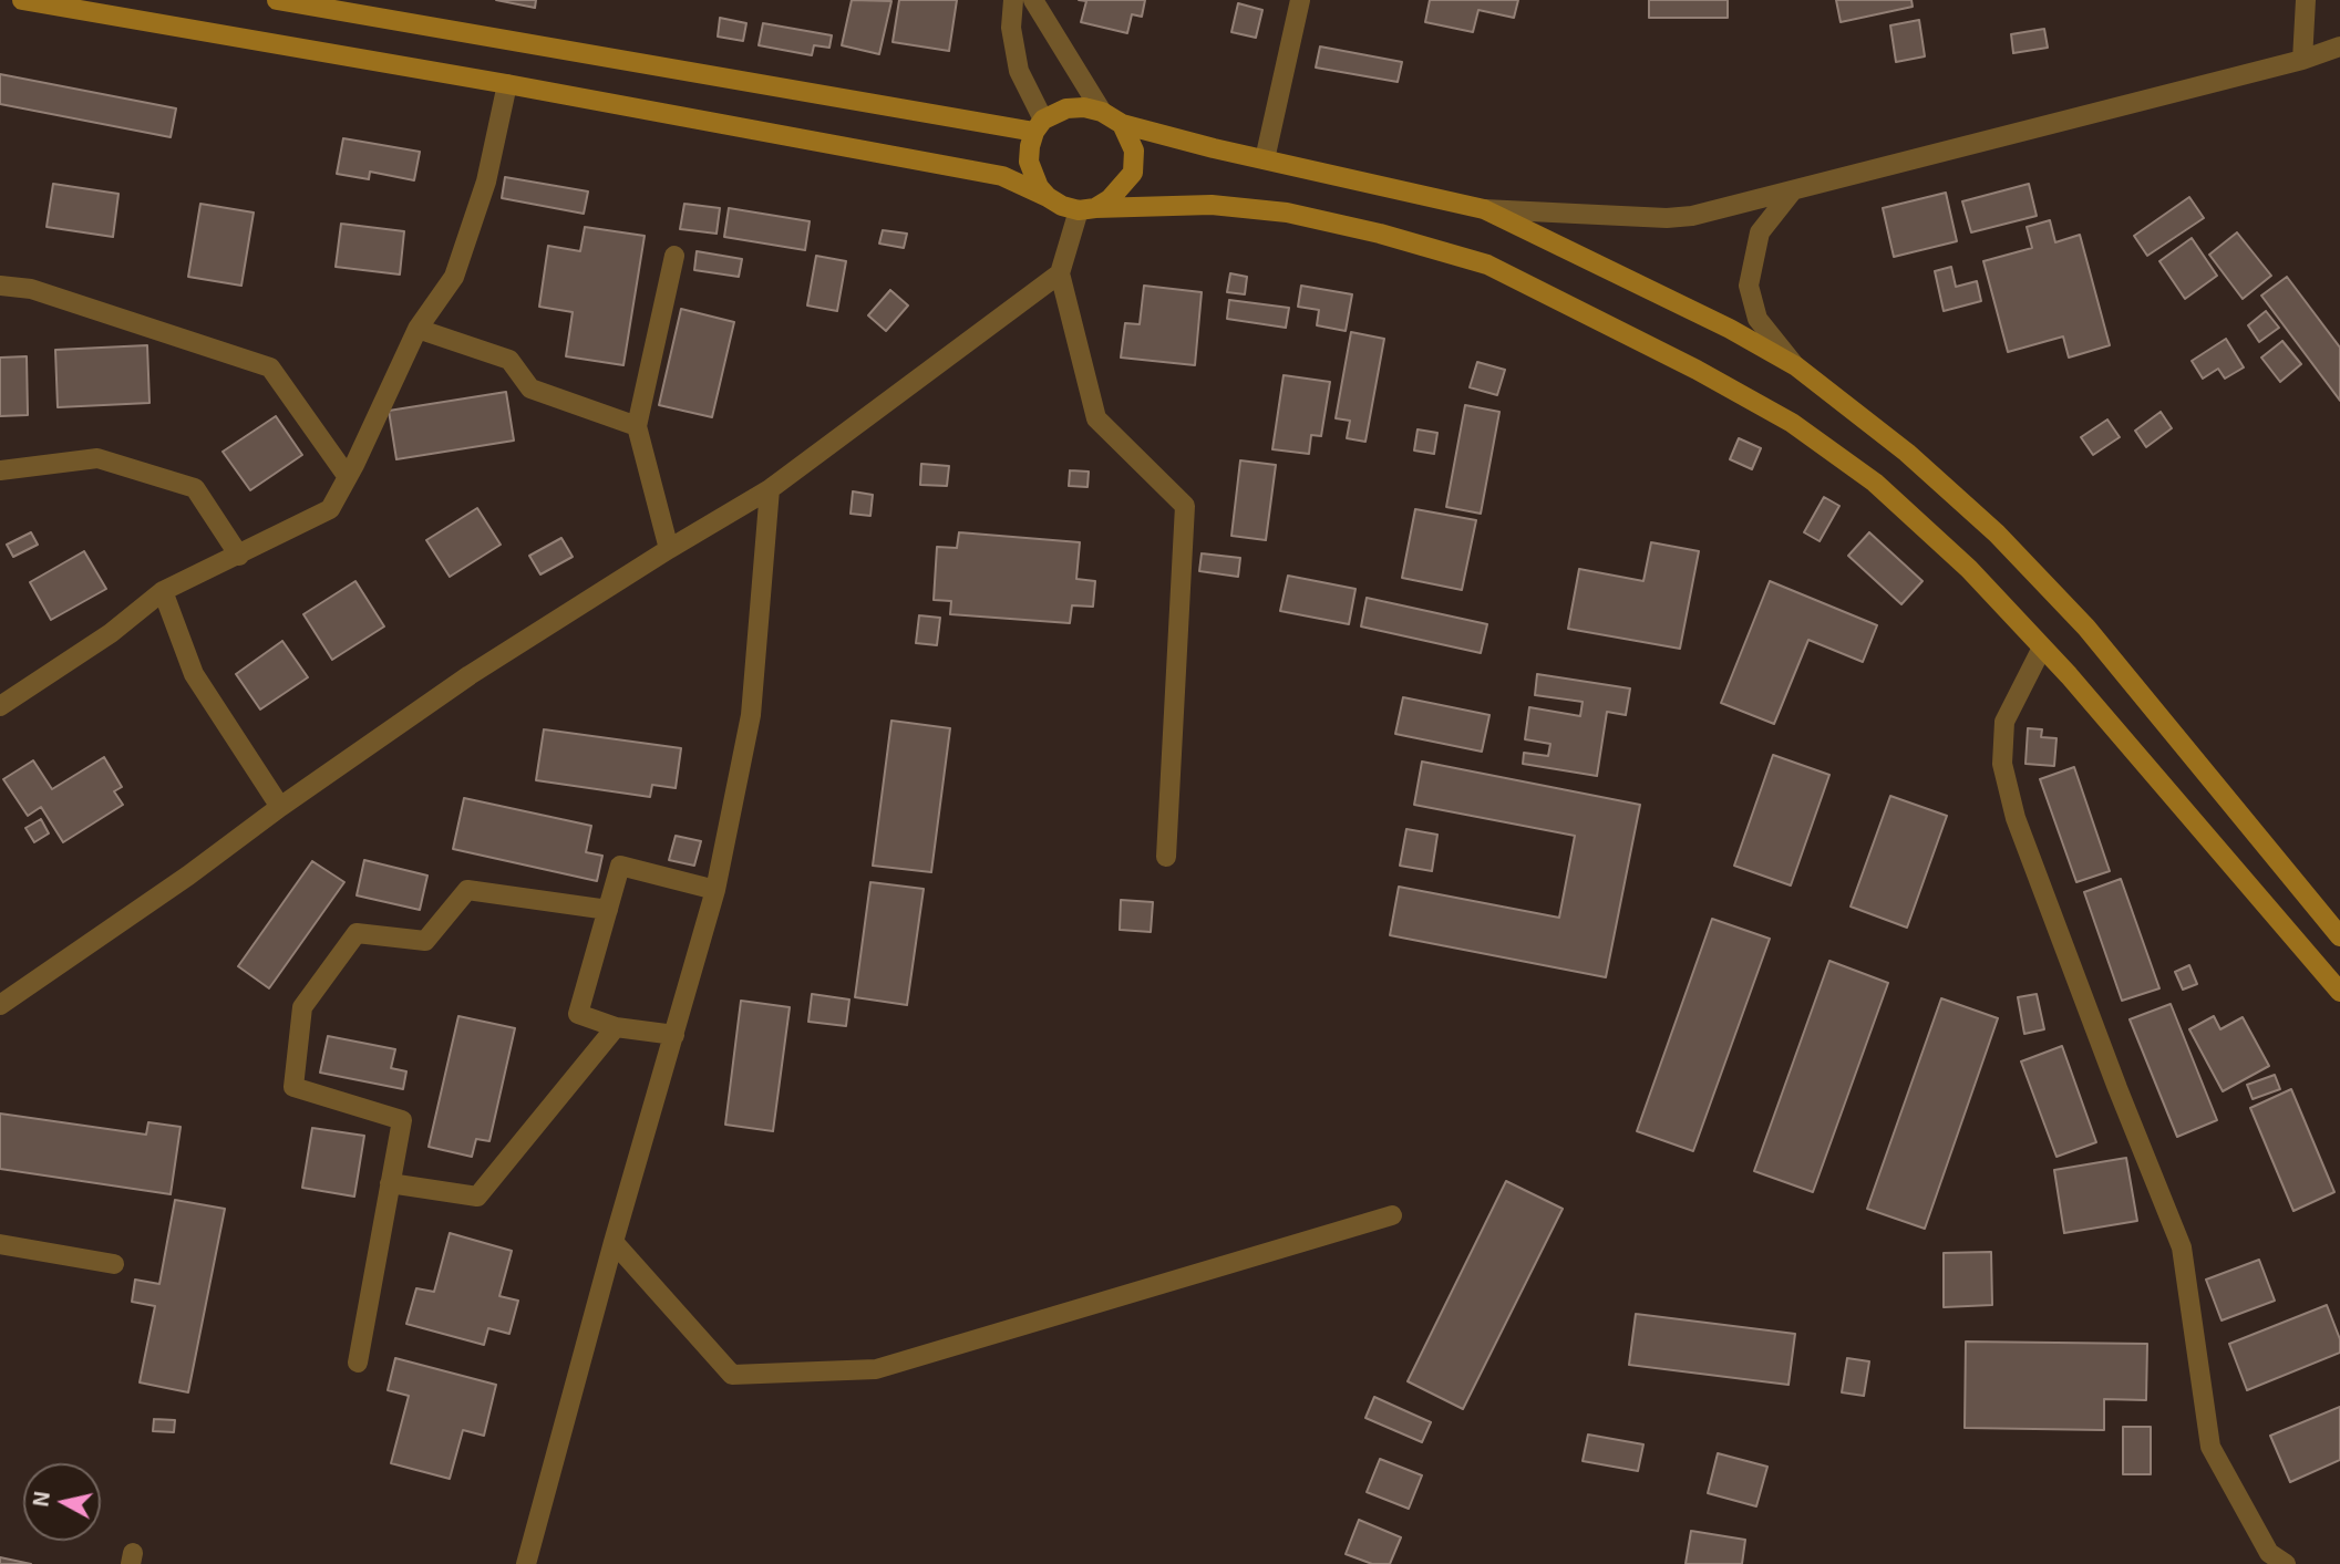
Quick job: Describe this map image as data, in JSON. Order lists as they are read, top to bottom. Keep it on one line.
{"north":"left"}
